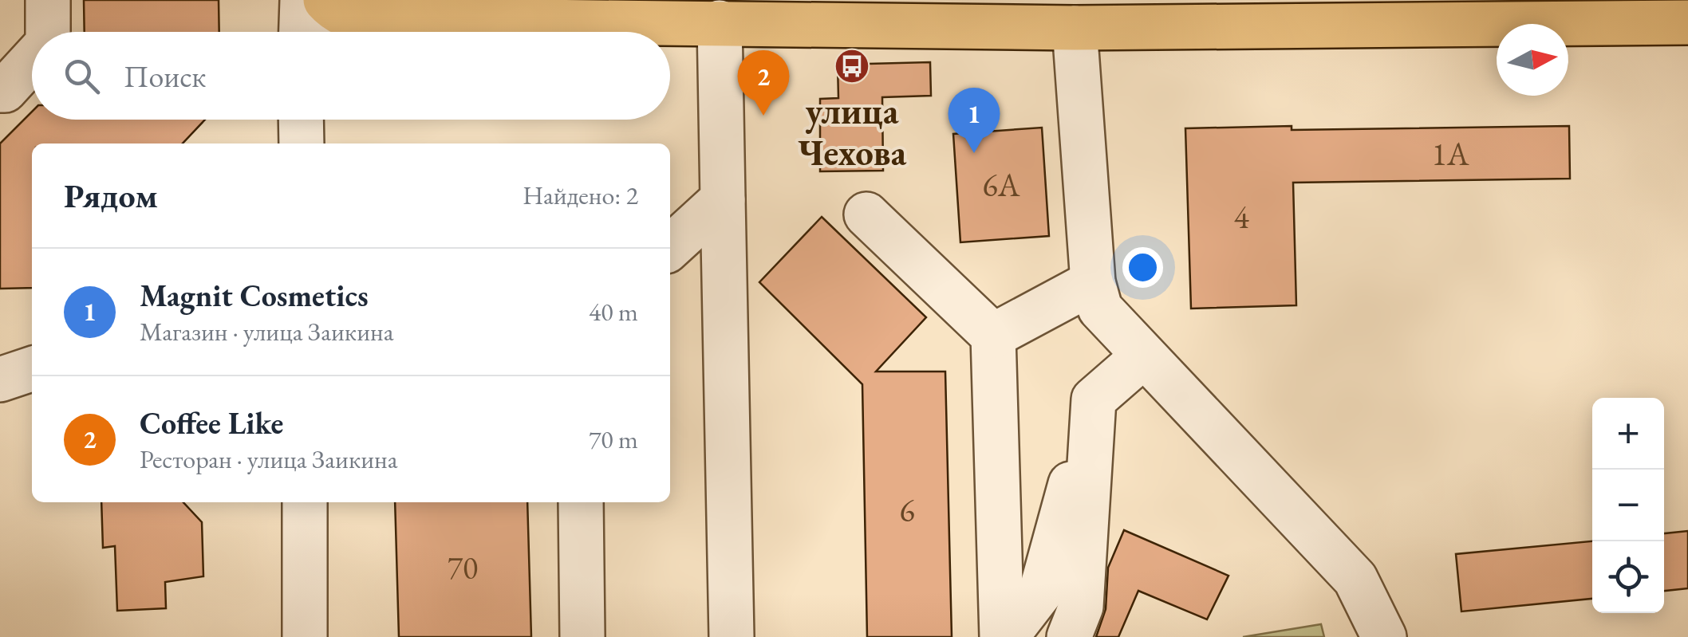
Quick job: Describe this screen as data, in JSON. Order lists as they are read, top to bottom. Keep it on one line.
{"places":{"bus stop":["улица Чехова"]},"house_numbers":["1А","6А","4","6","70"],"north":"right","page":{"search":"Поиск","pins":["2","1"],"heading":["Рядом","Найдено: 2"],"list":[{"mark":"1","name":"Magnit Cosmetics","note":"Магазин · улица Заикина","value":"40 m"},{"mark":"2","name":"Coffee Like","note":"Ресторан · улица Заикина","value":"70 m"}],"map_buttons":["+","−"]}}
